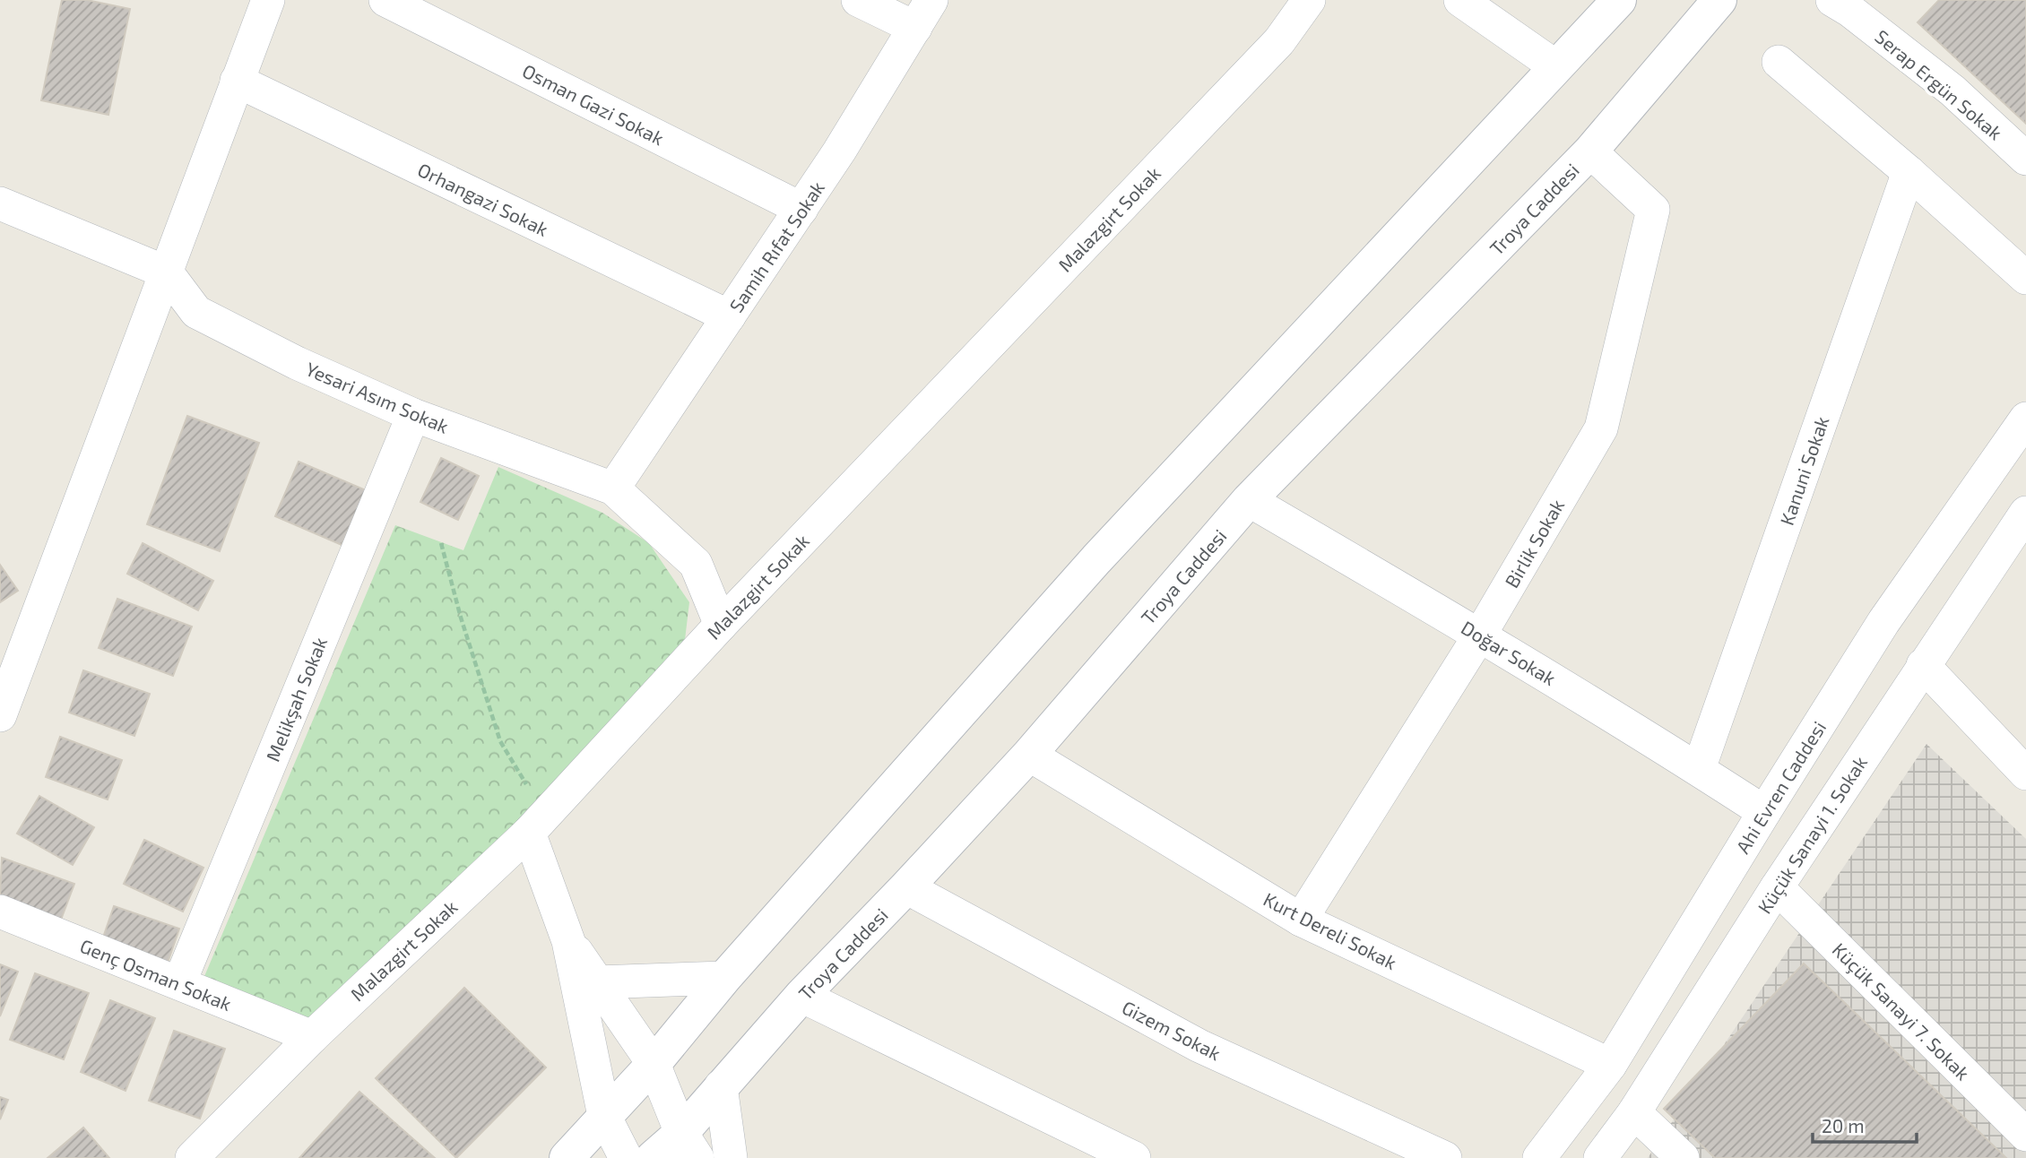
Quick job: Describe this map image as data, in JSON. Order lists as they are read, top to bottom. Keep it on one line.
{"streets":{"main road":["Troya Caddesi"],"street":["Serap Ergün Sokak","Osman Gazi Sokak","Orhangazi Sokak","Malazgirt Sokak","Samih Rıfat Sokak","Yesari Asım Sokak","Kanuni Sokak","Birlik Sokak","Doğar Sokak","Melikşah Sokak","Ahi Evren Caddesi","Küçük Sanayi 1. Sokak","Kurt Dereli Sokak","Genç Osman Sokak","Küçük Sanayi 7. Sokak","Gizem Sokak"]},"crossings":[["Osman Gazi Sokak","Samih Rıfat Sokak"],["Orhangazi Sokak","Samih Rıfat Sokak"],["Troya Caddesi","Birlik Sokak"],["Troya Caddesi","Doğar Sokak"],["Troya Caddesi","Kurt Dereli Sokak"],["Troya Caddesi","Gizem Sokak"],["Malazgirt Sokak","Yesari Asım Sokak"],["Malazgirt Sokak","Genç Osman Sokak"],["Samih Rıfat Sokak","Yesari Asım Sokak"],["Yesari Asım Sokak","Melikşah Sokak"],["Kanuni Sokak","Doğar Sokak"],["Birlik Sokak","Doğar Sokak"],["Birlik Sokak","Kurt Dereli Sokak"],["Doğar Sokak","Ahi Evren Caddesi"],["Melikşah Sokak","Genç Osman Sokak"],["Ahi Evren Caddesi","Kurt Dereli Sokak"],["Küçük Sanayi 1. Sokak","Küçük Sanayi 7. Sokak"]],"scale_bar":"20 m"}
